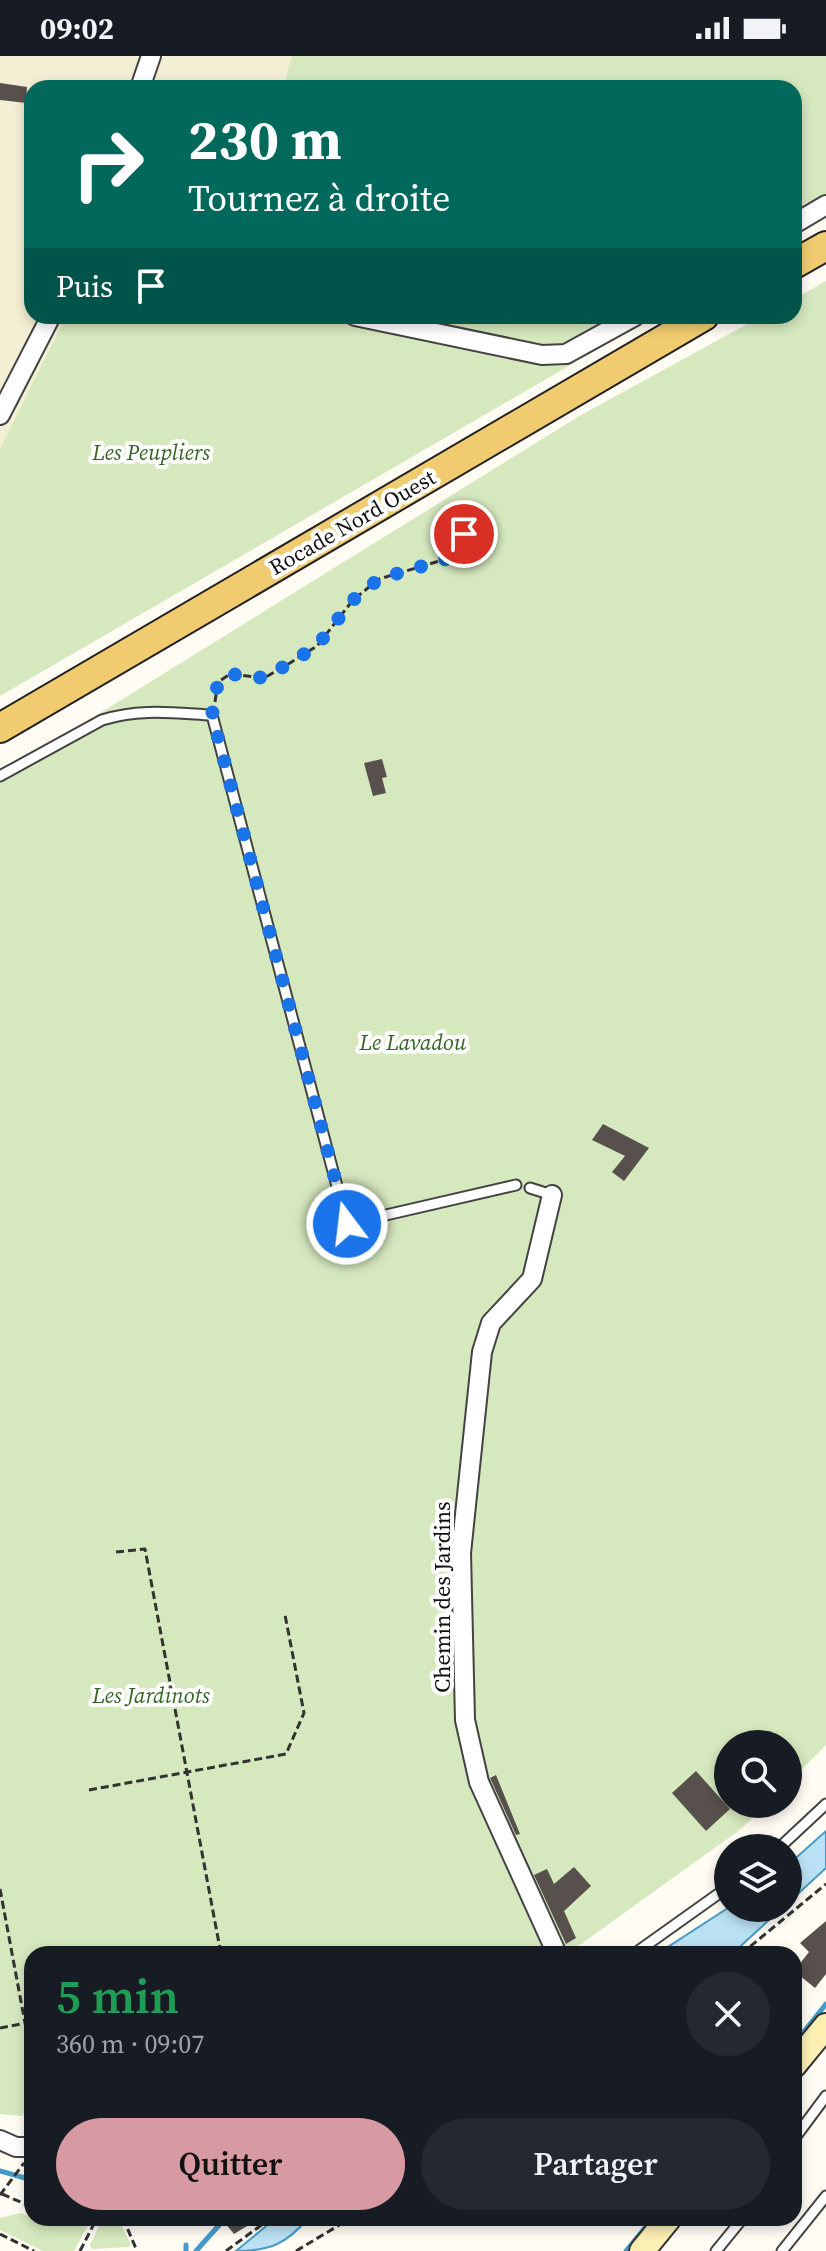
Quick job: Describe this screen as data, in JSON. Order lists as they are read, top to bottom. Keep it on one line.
{"streets":{"main road":["Rocade Nord Ouest"],"street":["Chemin des Jardins"]},"parks":["Les Peupliers","Le Lavadou","Les Jardinots"],"page":{"status":"09:02","turn":["230 m","Tournez à droite"],"then":"Puis","heading":["5 min","360 m · 09:07"],"buttons":["Quitter","Partager"]}}
